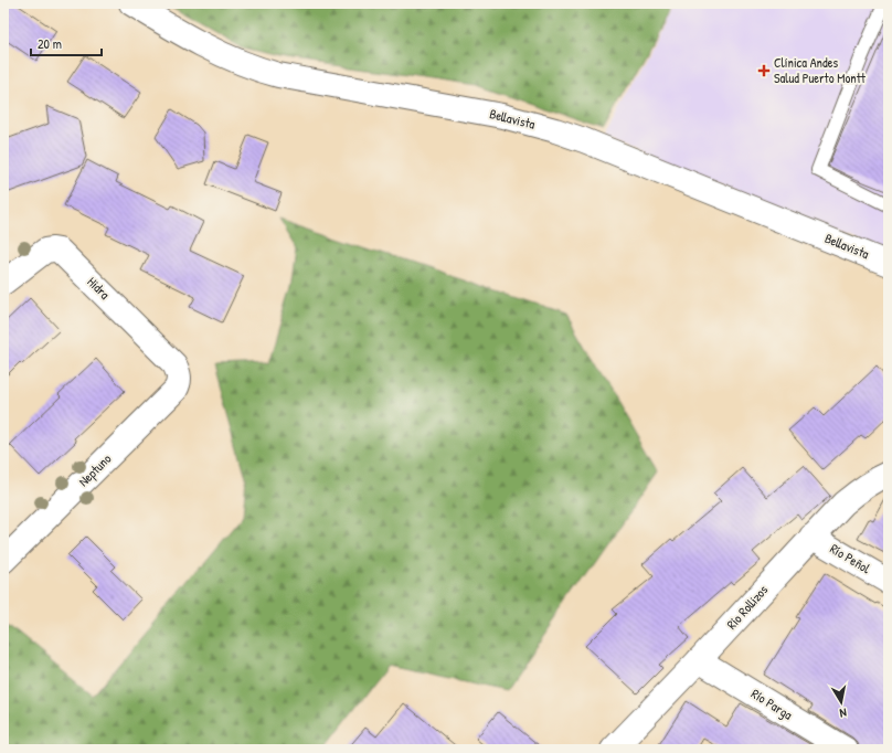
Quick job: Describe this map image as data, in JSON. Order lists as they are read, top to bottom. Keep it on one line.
{"streets":{"street":["Bellavista","Hidra","Neptuno","Río Peñol","Río Rollizos","Río Parga"]},"crossings":[["Hidra","Neptuno"],["Río Peñol","Río Rollizos"],["Río Rollizos","Río Parga"]],"places":{"health":["Clínica Andes Salud Puerto Montt"]},"scale_bar":"20 m","north":"bottom"}
